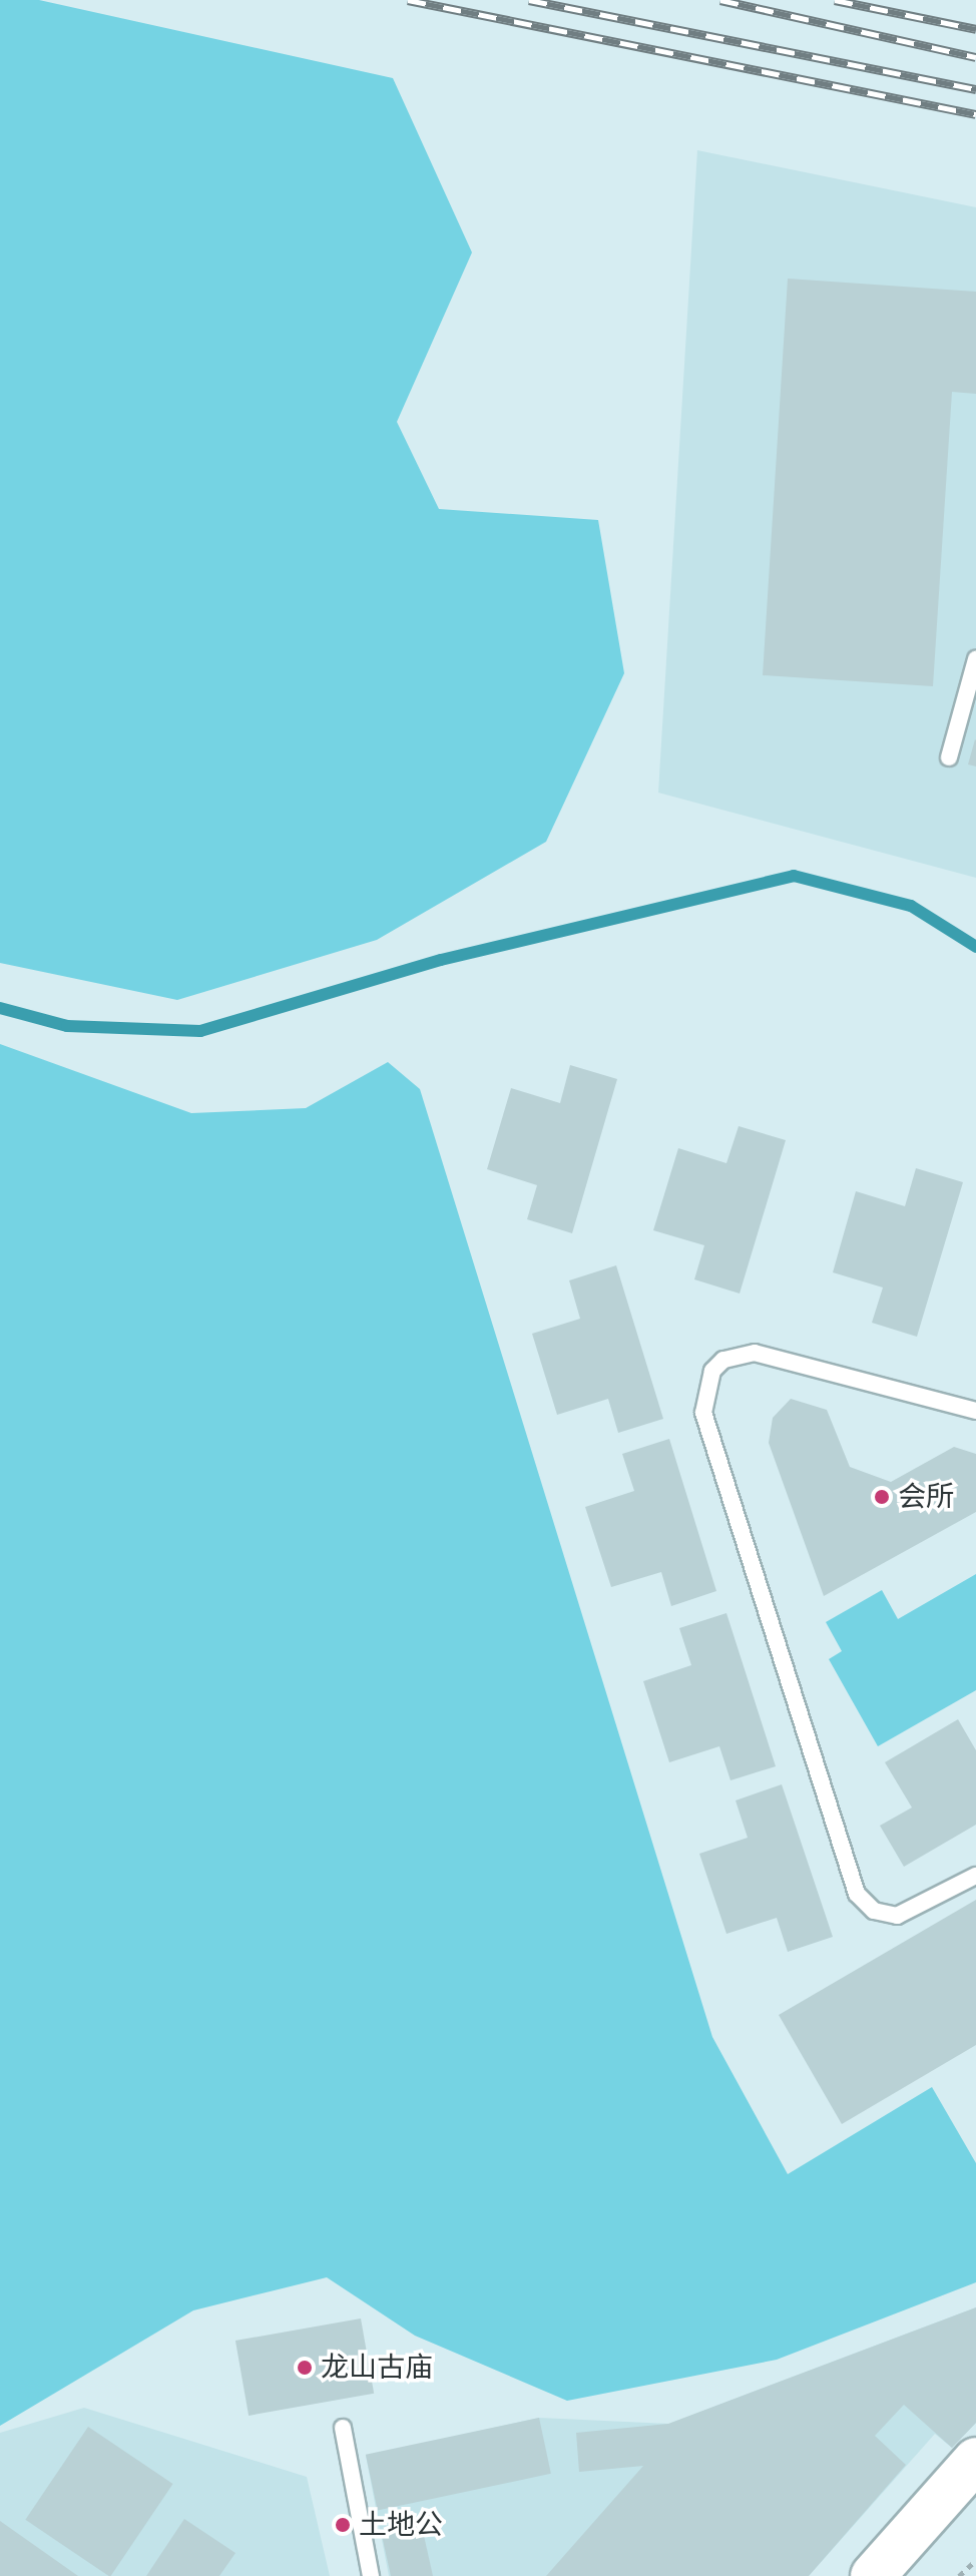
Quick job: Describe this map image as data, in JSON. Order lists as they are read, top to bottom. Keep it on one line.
{"places":["会所","龙山古庙","土地公"]}
